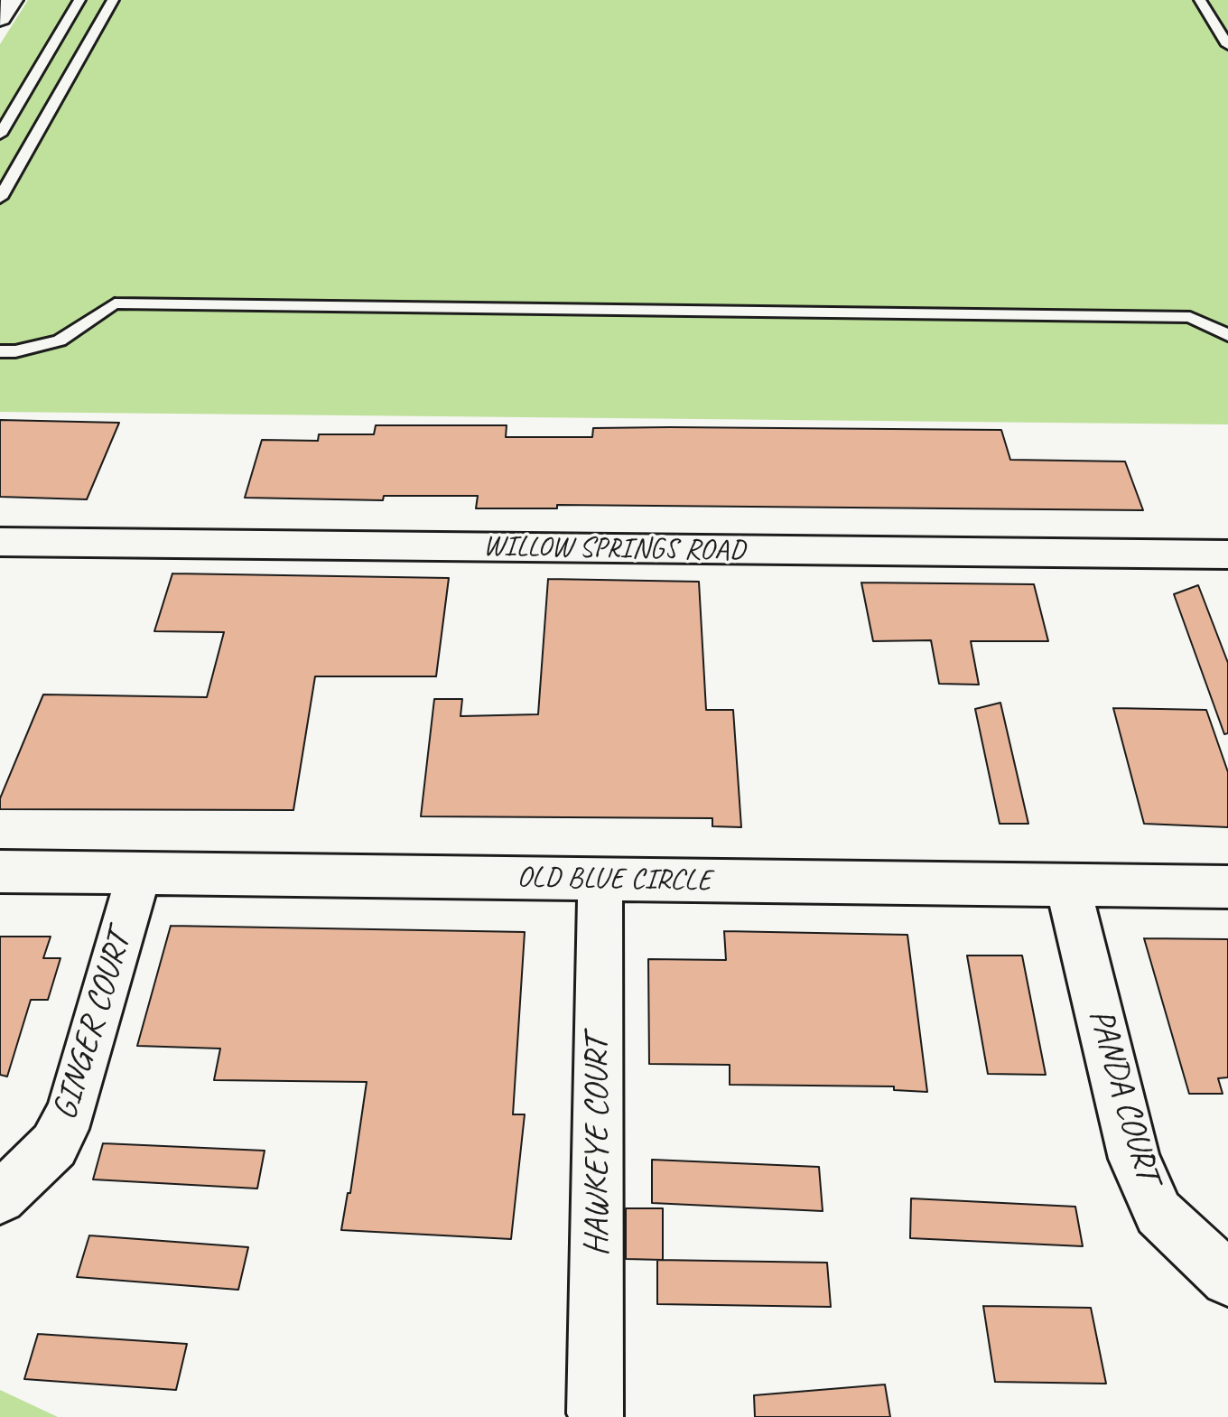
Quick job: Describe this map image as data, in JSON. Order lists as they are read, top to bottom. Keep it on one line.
{"streets":{"street":["WILLOW SPRINGS ROAD","OLD BLUE CIRCLE","GINGER COURT","PANDA COURT","HAWKEYE COURT"]},"crossings":[["OLD BLUE CIRCLE","GINGER COURT"],["OLD BLUE CIRCLE","PANDA COURT"],["OLD BLUE CIRCLE","HAWKEYE COURT"]]}
